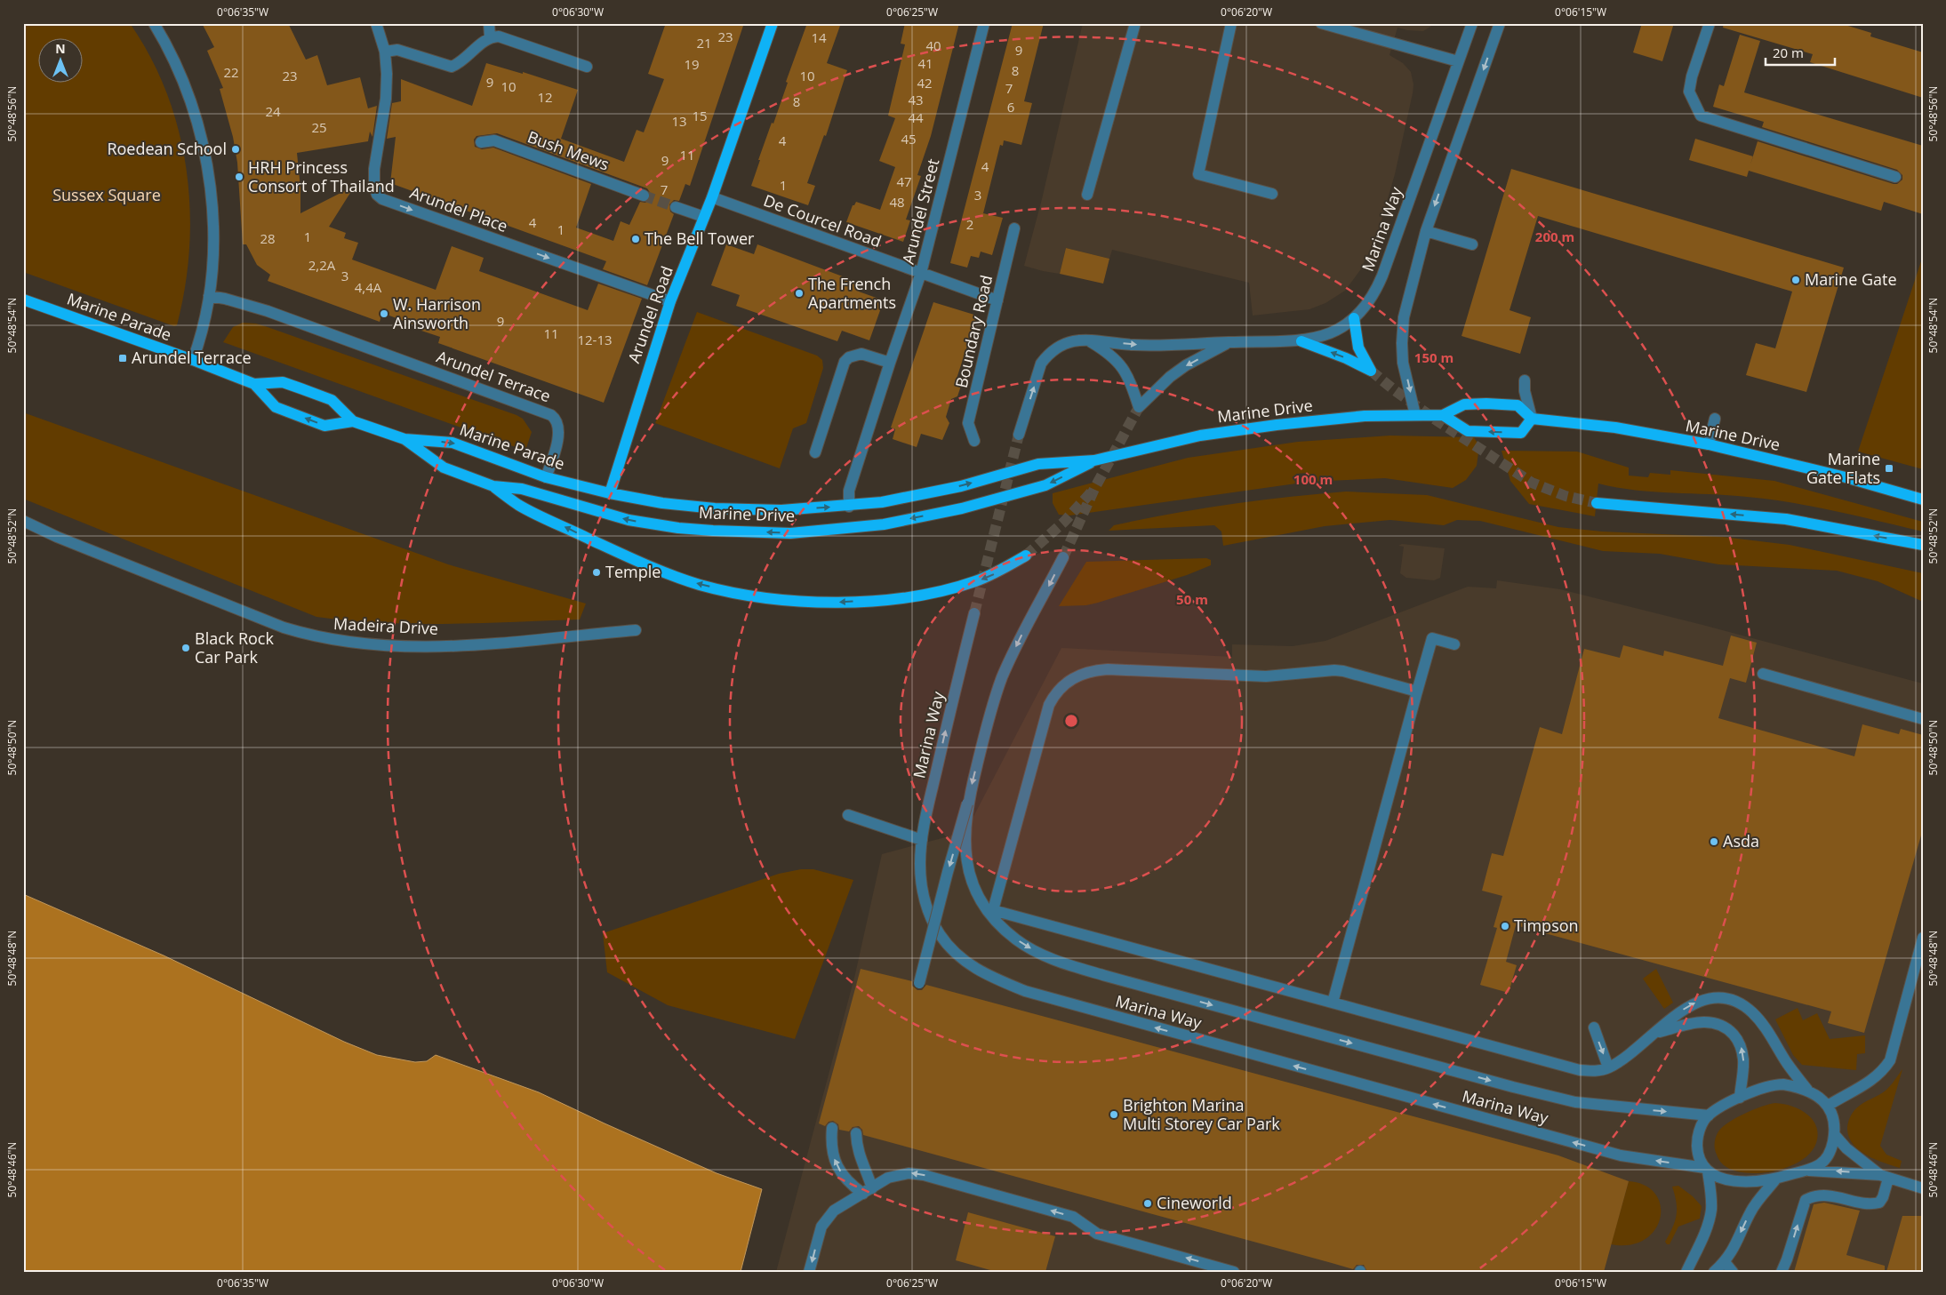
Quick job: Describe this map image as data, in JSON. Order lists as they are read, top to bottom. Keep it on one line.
{"streets":{"main road":["Arundel Road","Marine Parade","Marine Drive"],"street":["Bush Mews","Arundel Place","Arundel Street","De Courcel Road","Marina Way","Boundary Road","Arundel Terrace","Madeira Drive"]},"crossings":[["Arundel Place","Arundel Road"],["Arundel Street","De Courcel Road"],["Arundel Street","Marine Drive"],["De Courcel Road","Arundel Road"],["De Courcel Road","Boundary Road"],["Arundel Road","Marine Parade"],["Arundel Road","Marine Drive"],["Marine Parade","Arundel Terrace"],["Marine Parade","Marine Drive"]],"one_way":["Arundel Place"],"parks":["Sussex Square"],"places":{"other":["Roedean School","HRH Princess Consort of Thailand","The Bell Tower","Marine Gate","The French Apartments","W. Harrison Ainsworth","Temple","Black Rock Car Park","Asda","Timpson","Brighton Marina Multi Storey Car Park","Cineworld"],"transit":["Arundel Terrace","Marine Gate Flats"]},"house_numbers":["23","14","21","40","9","41","19","8","22","23","10","9","42","10","7","12","43","8","6","24","15","44","13","25","45","4","11","9","4","47","1","7","3","48","4","2","1","1","28","2,2A","3","4,4A","9","11","12-13"],"scale_bar":"20 m","north":"top","coordinates":["0°06'35\"W","0°06'30\"W","0°06'25\"W","0°06'20\"W","0°06'15\"W","50°48'56\"N","50°48'54\"N","50°48'52\"N","50°48'50\"N","50°48'48\"N","50°48'46\"N"],"rings":["200 m","150 m","100 m","50 m"]}
